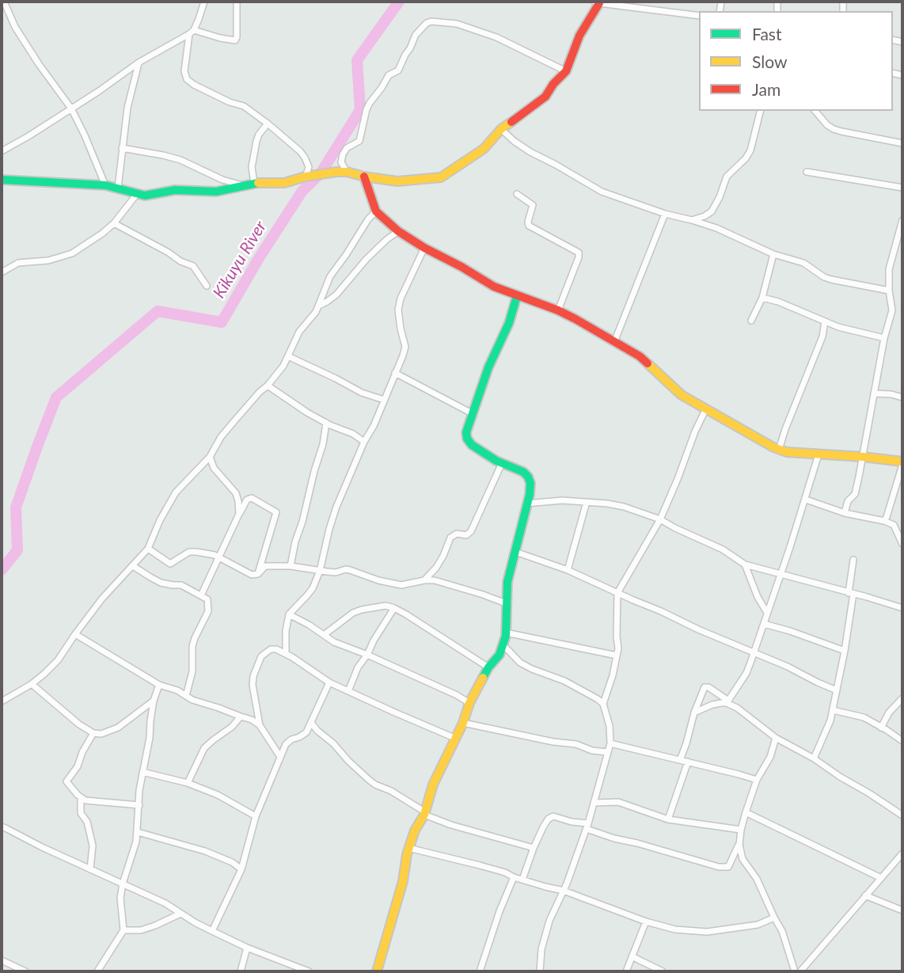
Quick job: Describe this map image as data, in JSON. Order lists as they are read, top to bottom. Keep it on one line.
{"water":["Kikuyu River"],"legend":["Fast","Slow","Jam"]}
